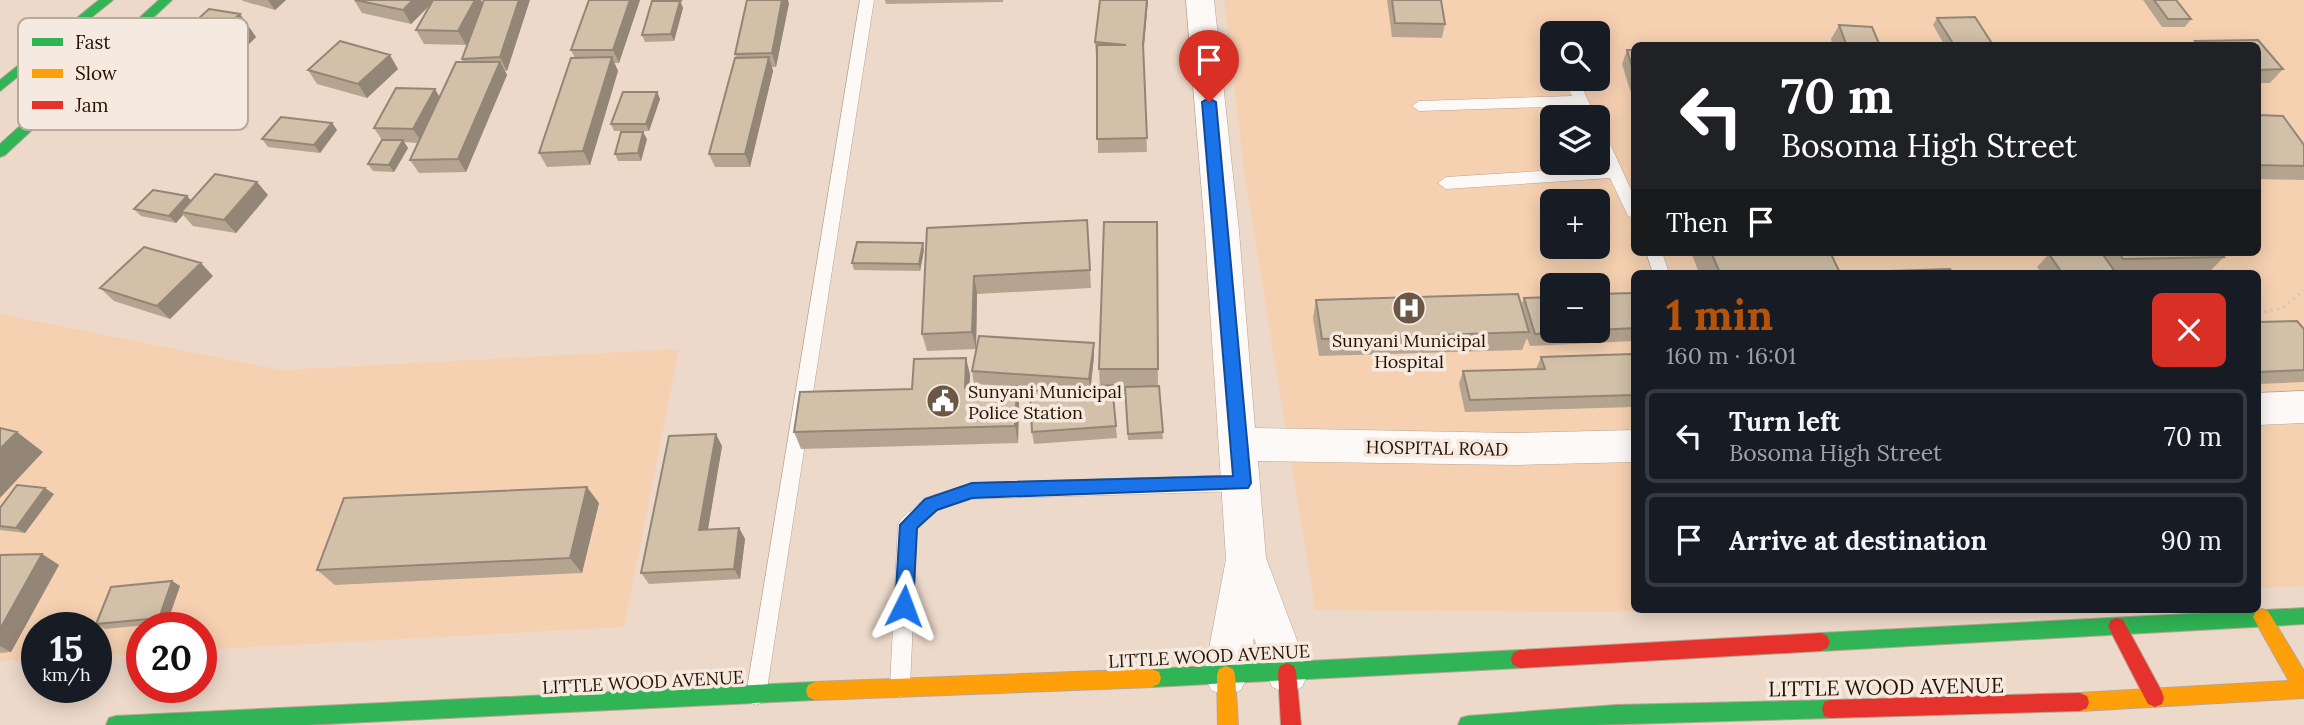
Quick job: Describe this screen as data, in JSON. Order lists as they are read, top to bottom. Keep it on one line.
{"streets":{"main road":["LITTLE WOOD AVENUE"],"street":["HOSPITAL ROAD"]},"places":{"hospital":["Sunyani Municipal Hospital"],"public building":["Sunyani Municipal Police Station"]},"legend":["Fast","Slow","Jam"],"page":{"map_buttons":["+","−"],"turn":["70 m","Bosoma High Street"],"then":"Then","heading":["1 min","160 m · 16:01"],"list":[{"name":"Turn left","note":"Bosoma High Street","value":"70 m"},{"name":"Arrive at destination","value":"90 m"}],"speed":"15 km/h","limit":"20"}}
